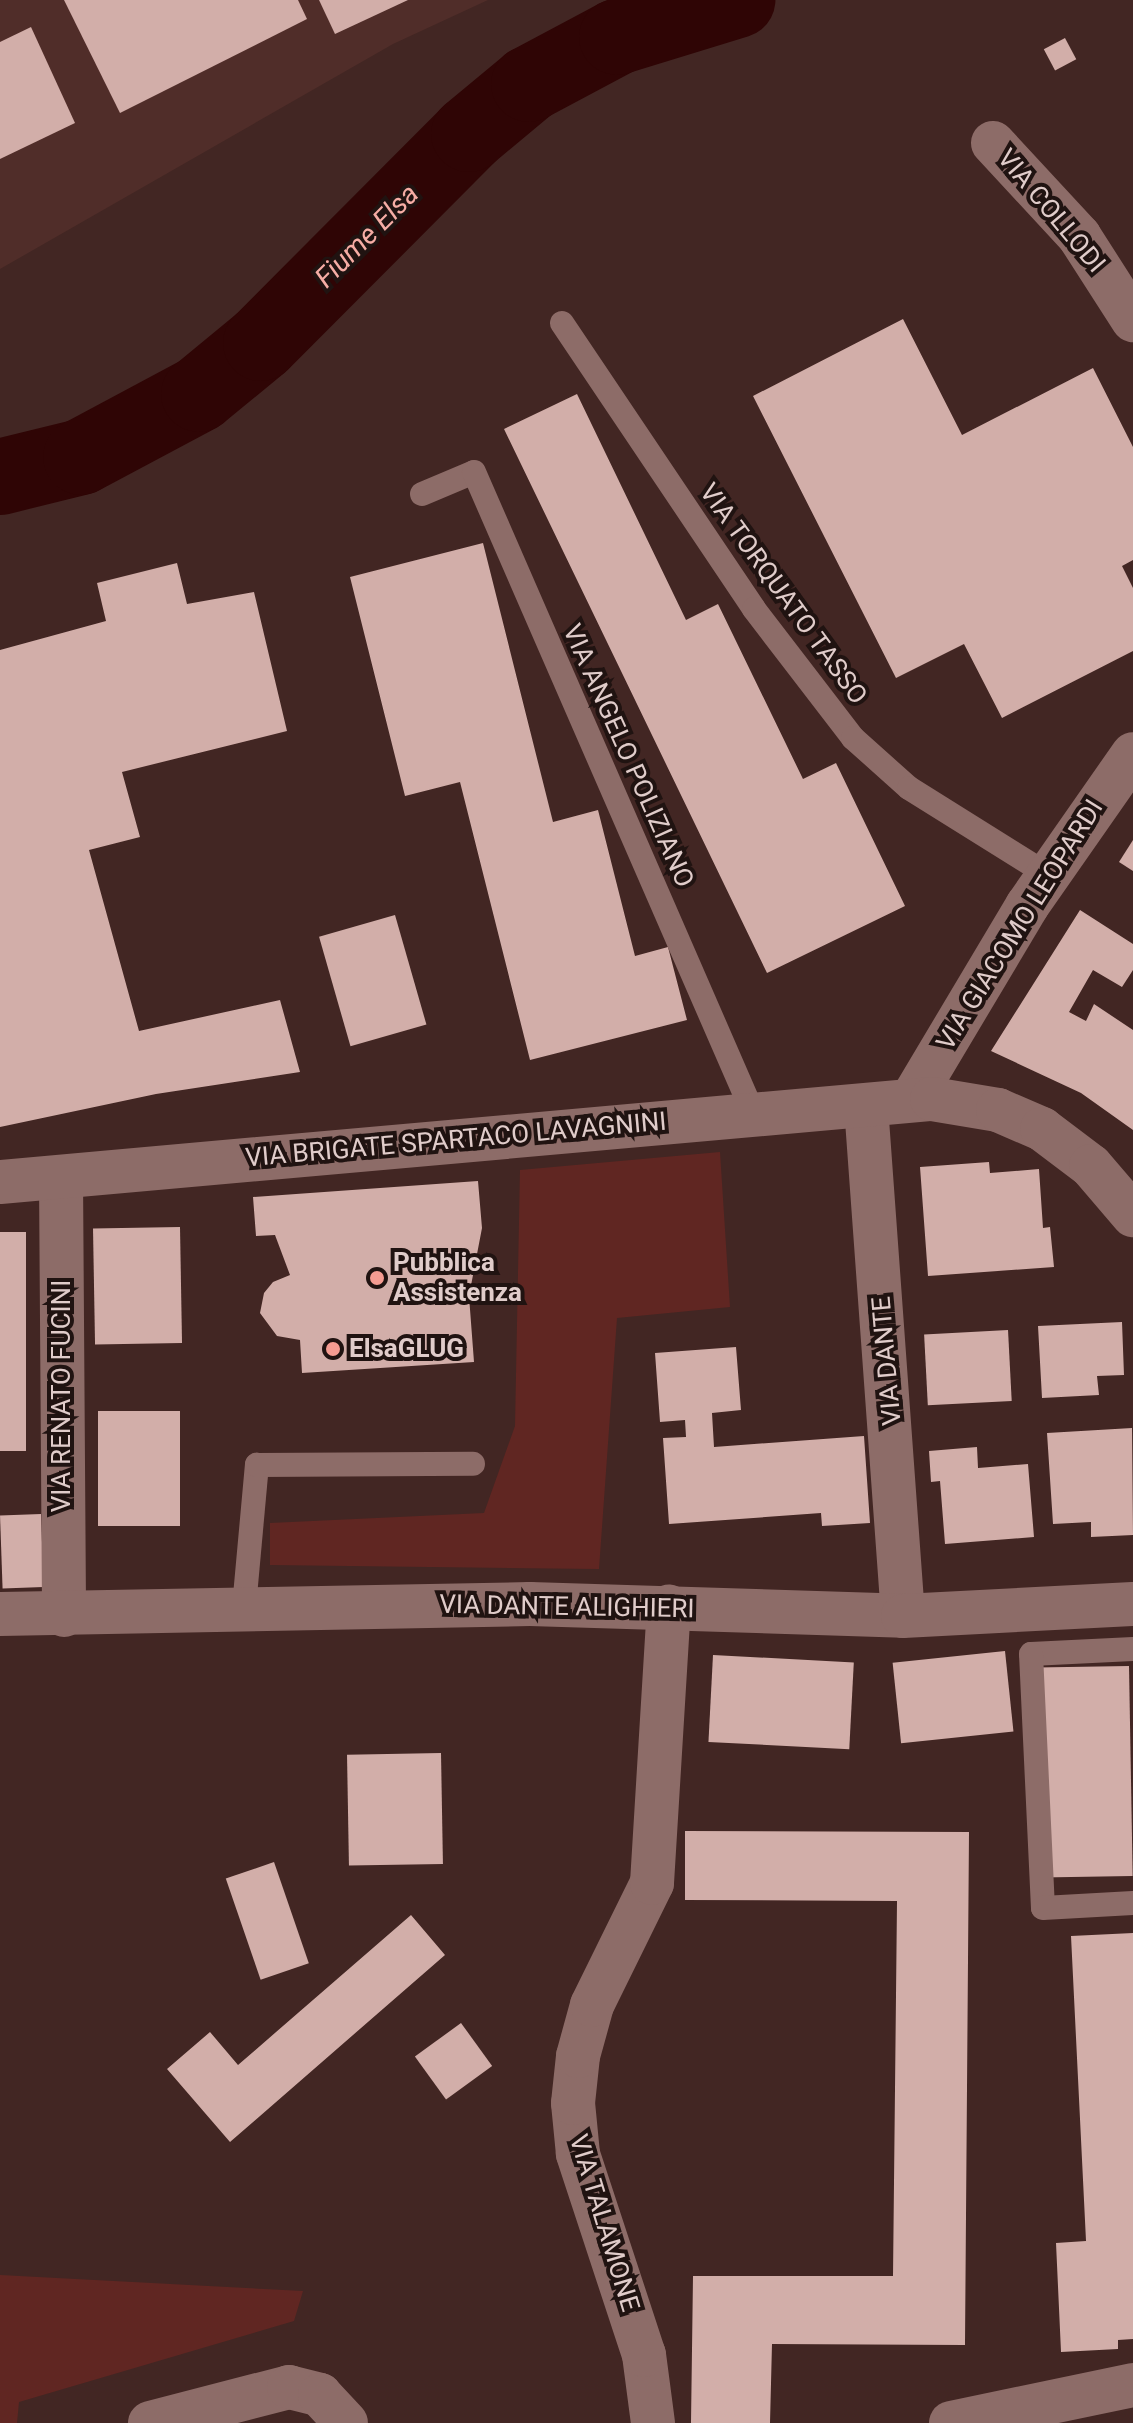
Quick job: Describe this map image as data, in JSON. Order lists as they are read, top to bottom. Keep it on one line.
{"streets":{"street":["VIA COLLODI","VIA GIACOMO LEOPARDI","VIA BRIGATE SPARTACO LAVAGNINI","VIA DANTE","VIA RENATO FUCINI","VIA DANTE ALIGHIERI","VIA TALAMONE"],"lane":["VIA TORQUATO TASSO","VIA ANGELO POLIZIANO"]},"crossings":[["VIA TORQUATO TASSO","VIA GIACOMO LEOPARDI"],["VIA ANGELO POLIZIANO","VIA BRIGATE SPARTACO LAVAGNINI"],["VIA GIACOMO LEOPARDI","VIA BRIGATE SPARTACO LAVAGNINI"],["VIA BRIGATE SPARTACO LAVAGNINI","VIA DANTE"],["VIA BRIGATE SPARTACO LAVAGNINI","VIA RENATO FUCINI"],["VIA DANTE","VIA DANTE ALIGHIERI"],["VIA RENATO FUCINI","VIA DANTE ALIGHIERI"],["VIA DANTE ALIGHIERI","VIA TALAMONE"]],"water":["Fiume Elsa"],"places":["Pubblica Assistenza","ElsaGLUG"]}
